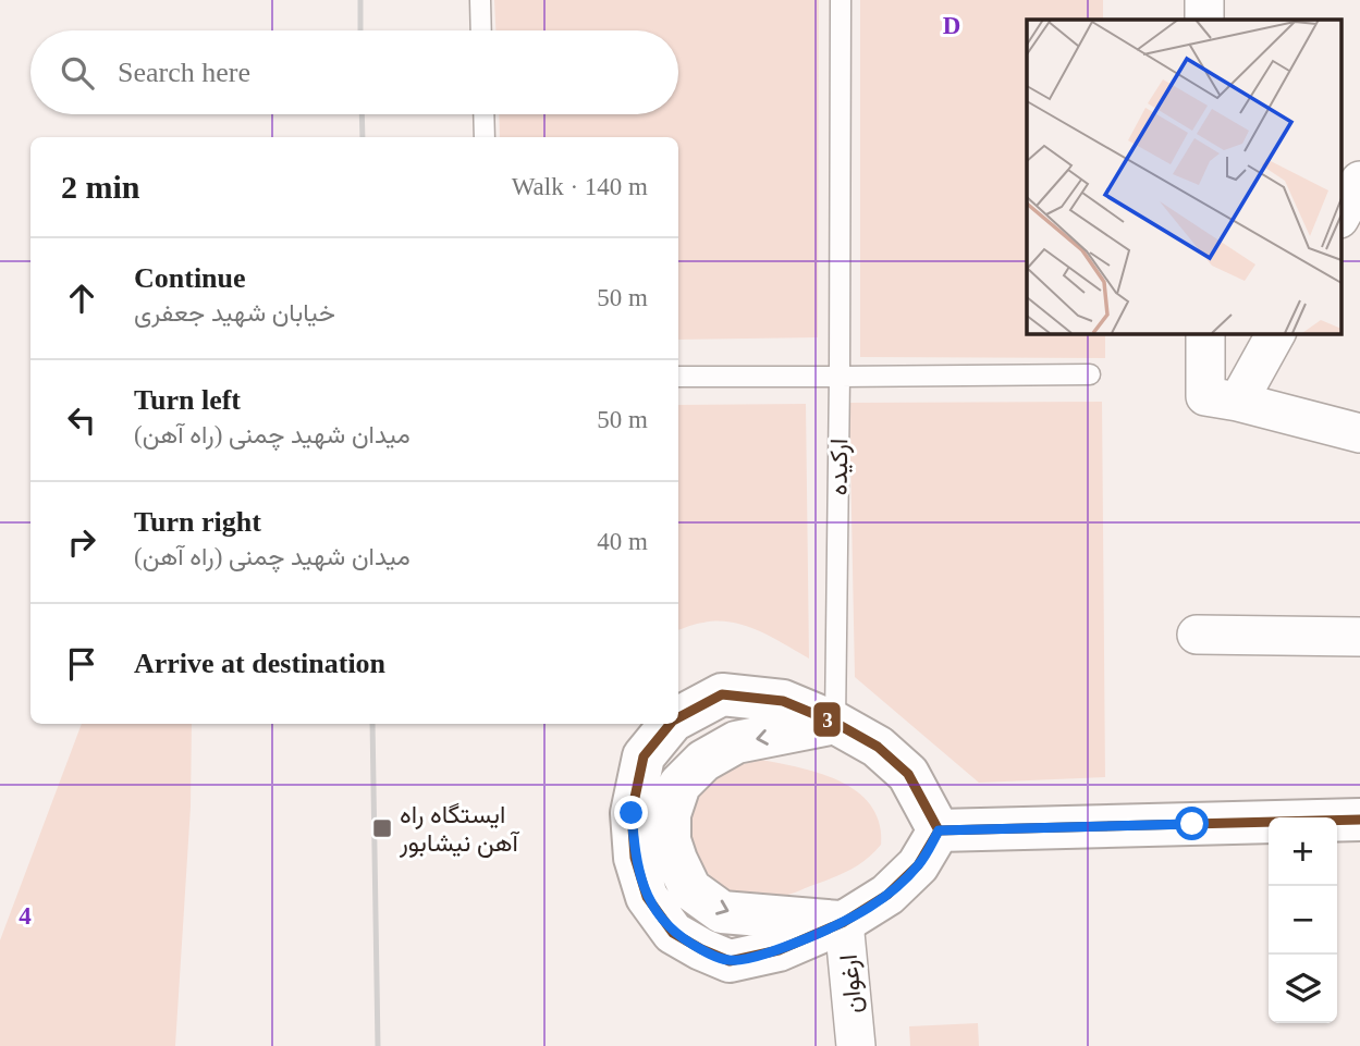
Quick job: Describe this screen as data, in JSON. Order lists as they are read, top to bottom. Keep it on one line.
{"streets":{"street":["ارغوان"],"lane":["ارکیده"]},"crossings":[["ارکیده","ارغوان"]],"places":{"transit":["ایستگاه راه‌ آهن نیشابور"]},"lines":["transit line 3"],"page":{"search":"Search here","heading":["2 min","Walk · 140 m"],"list":[["Continue","خیابان شهید جعفری","50 m"],["Turn left","میدان شهید چمنی (راه آهن)","50 m"],["Turn right","میدان شهید چمنی (راه آهن)","40 m"],"Arrive at destination"],"map_buttons":["+","−"]},"grid":{"columns":["D"],"rows":["4"]}}
